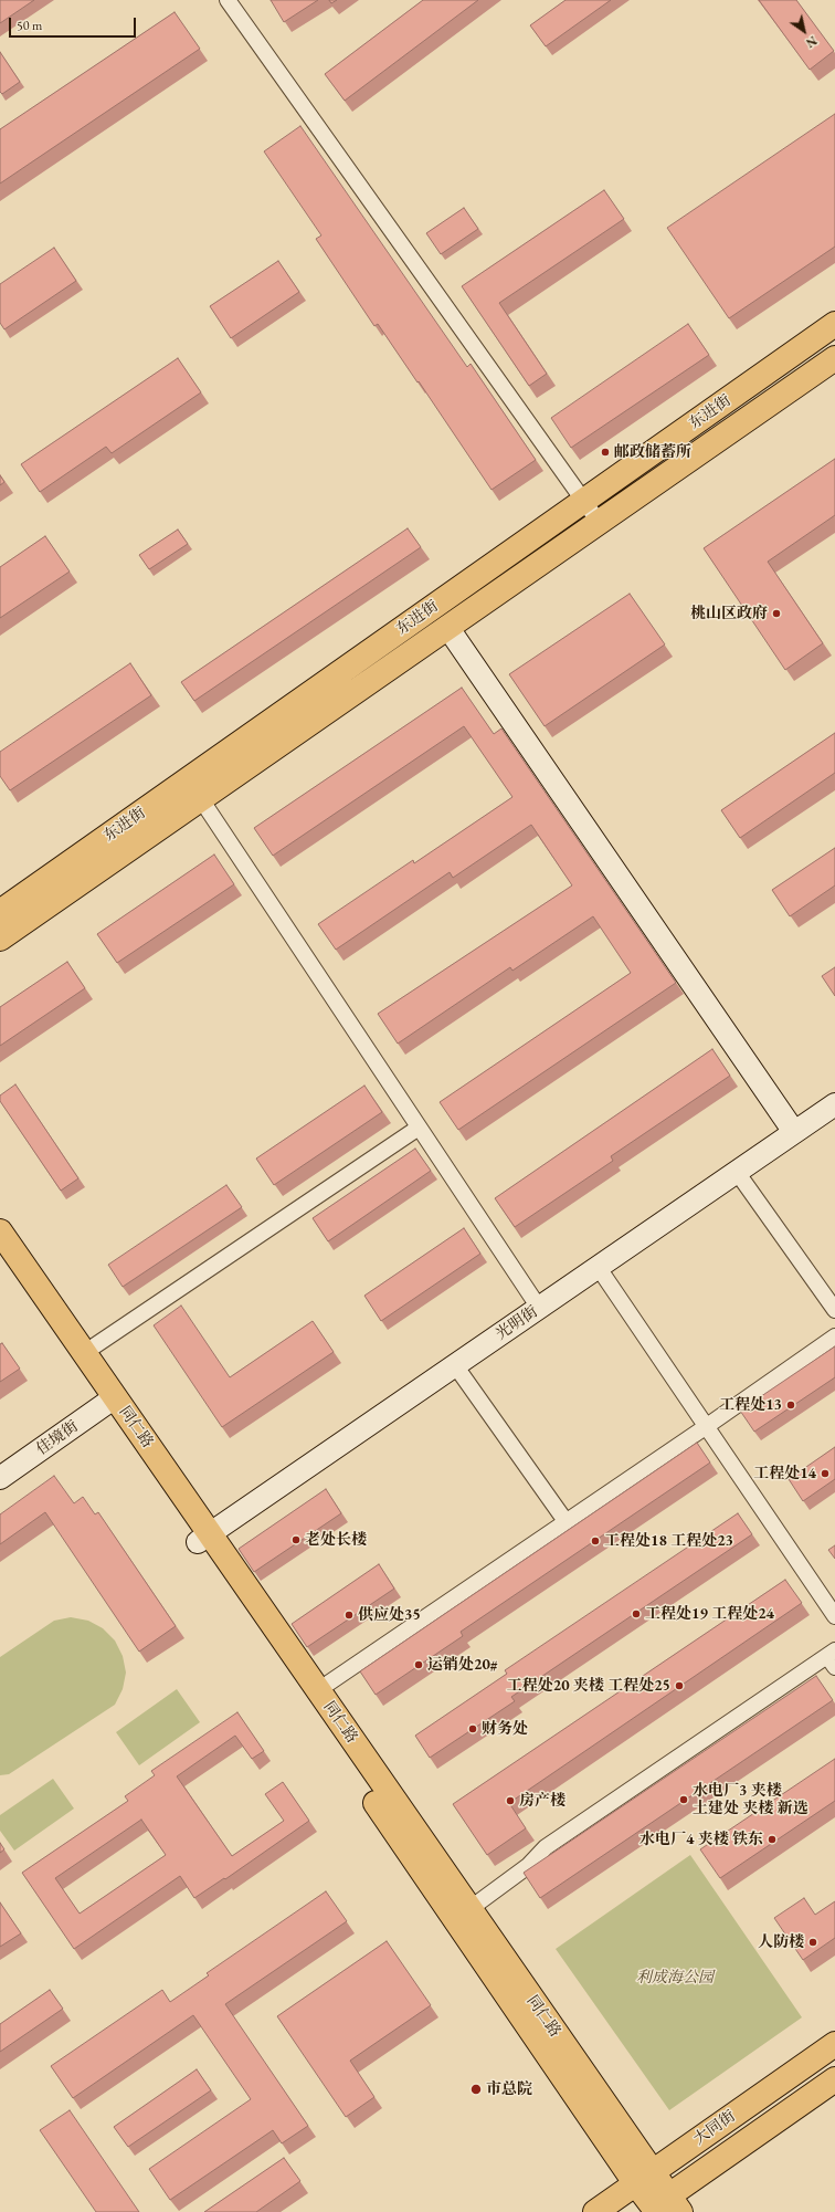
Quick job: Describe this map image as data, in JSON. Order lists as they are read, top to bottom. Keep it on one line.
{"streets":{"main road":["东进街","光明街","同仁路","佳境街","大同街"]},"crossings":[["光明街","同仁路"],["同仁路","佳境街"],["同仁路","大同街"]],"parks":["利成海公园"],"places":["邮政储蓄所","桃山区政府","工程处13","工程处14","老处长楼","工程处18 工程处23","工程处19 工程处24","供应处35","运销处20#","工程处20 夹楼 工程处25","财务处","水电厂3 夹楼 土建处 夹楼 新选","房产楼","水电厂4 夹楼 铁东","人防楼","市总院"],"scale_bar":"50 m","north":"bottom right"}
